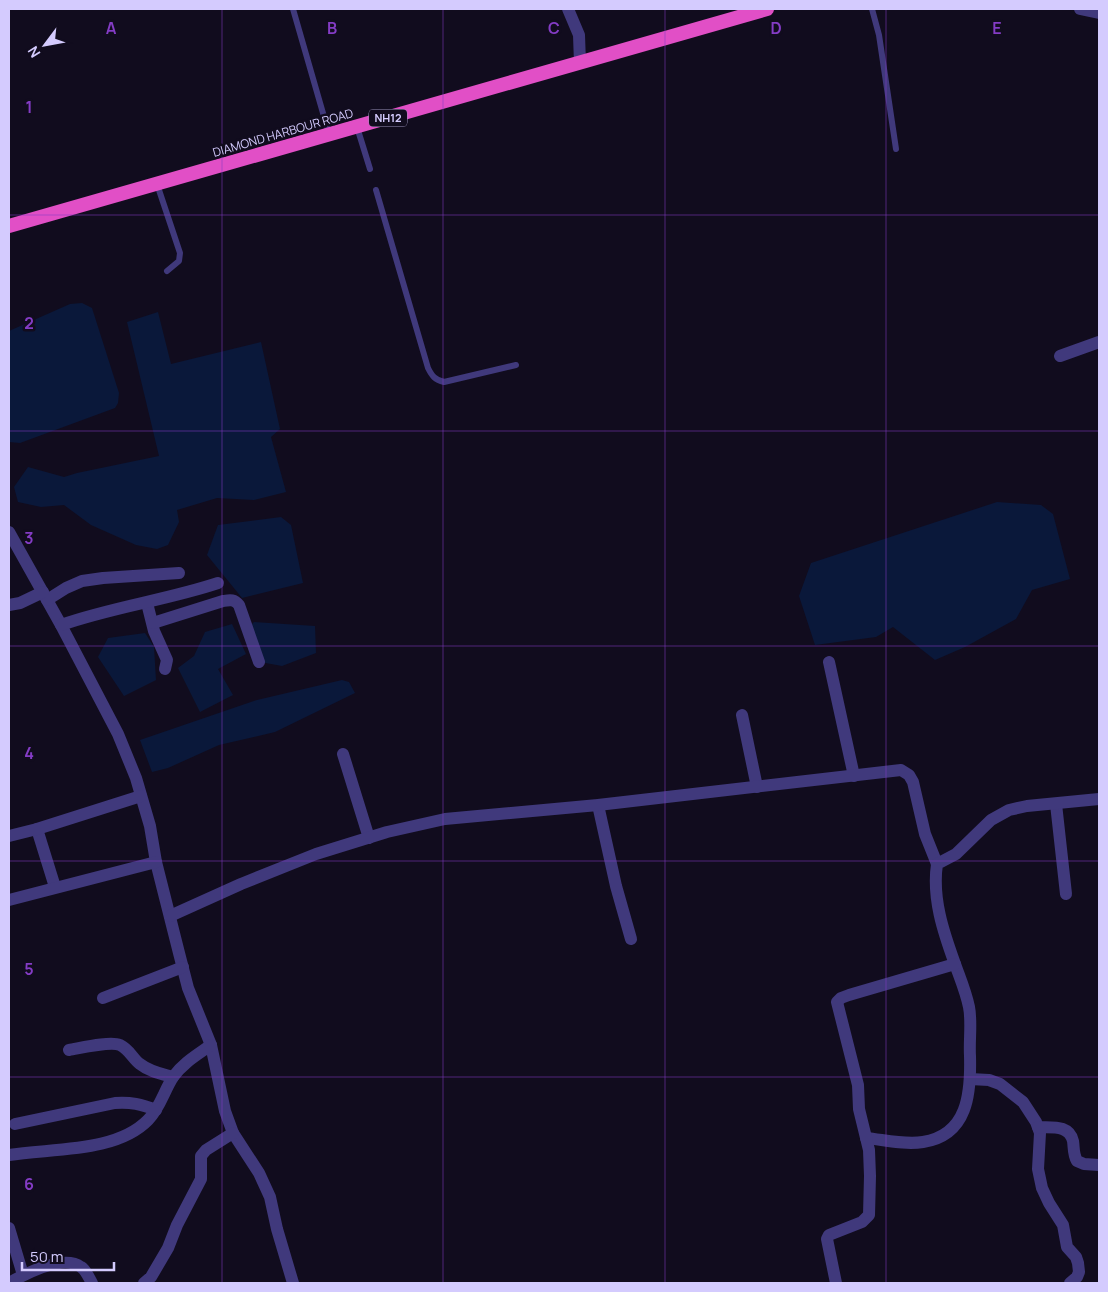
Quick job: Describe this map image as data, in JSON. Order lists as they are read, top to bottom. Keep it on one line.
{"streets":{"highway":["NH12","DIAMOND HARBOUR ROAD"]},"scale_bar":"50 m","north":"bottom left","grid":{"columns":["A","B","C","D","E"],"rows":["1","2","3","4","5","6"]}}
